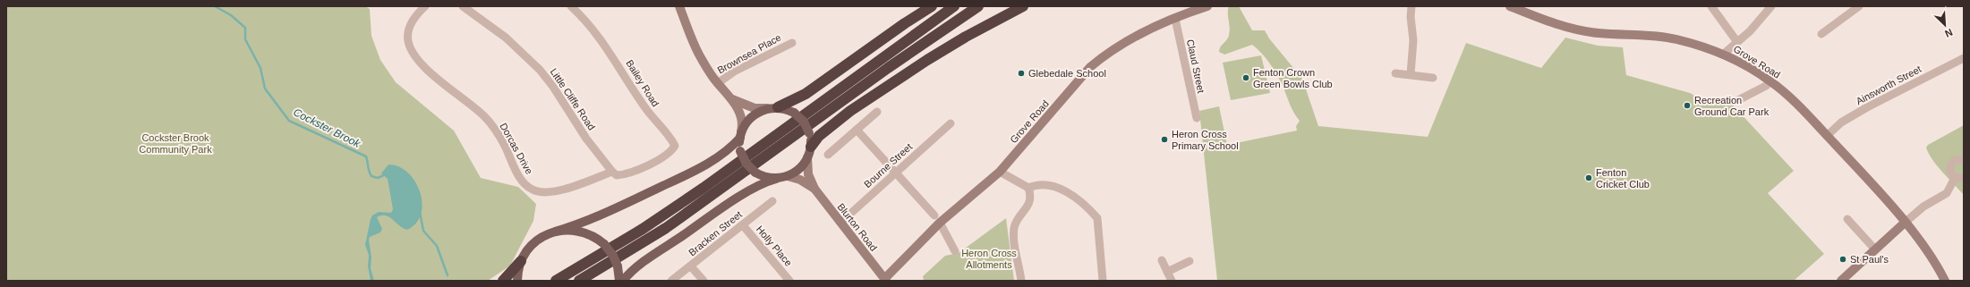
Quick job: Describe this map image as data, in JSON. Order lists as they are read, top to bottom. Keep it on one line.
{"streets":{"street":["Brownsea Place","Grove Road","Claud Street","Bailey Road","Ainsworth Street","Little Cliffe Road","Dorcas Drive","Bourne Street","Blurton Road","Bracken Street","Holly Place"]},"crossings":[["Grove Road","Claud Street"],["Grove Road","Ainsworth Street"],["Grove Road","Blurton Road"],["Bailey Road","Little Cliffe Road"],["Bailey Road","Dorcas Drive"],["Little Cliffe Road","Dorcas Drive"],["Bourne Street","Blurton Road"],["Bracken Street","Holly Place"]],"water":["Cockster Brook"],"parks":["Cockster Brook Community Park","Heron Cross Allotments"],"places":["Glebedale School","Fenton Crown Green Bowls Club","Recreation Ground Car Park","Heron Cross Primary School","Fenton Cricket Club","St Paul's"],"north":"bottom right"}
